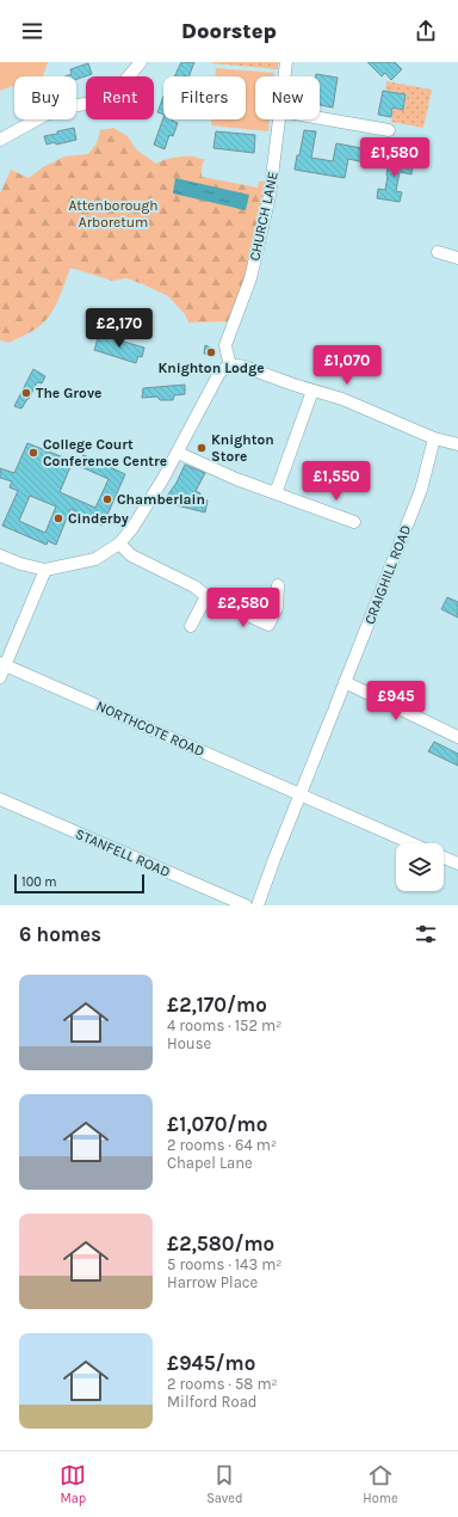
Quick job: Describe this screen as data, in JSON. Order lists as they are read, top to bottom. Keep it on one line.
{"streets":{"street":["CHURCH LANE","CRAIGHILL ROAD","NORTHCOTE ROAD","STANFELL ROAD"]},"crossings":[["CRAIGHILL ROAD","NORTHCOTE ROAD"]],"parks":["Attenborough Arboretum"],"places":["Knighton Lodge","The Grove","Knighton Store","College Court Conference Centre","Chamberlain","Cinderby"],"scale_bar":"100 m","page":{"header":"Doorstep","chip":["Buy","Rent","Filters","New"],"price":["£1,580","£2,170","£1,070","£1,550","£2,580","£945"],"scale":"100 m","heading":"6 homes","list":[{"name":"£2,170/mo","note":"4 rooms · 152 m² · House"},{"name":"£1,070/mo","note":"2 rooms · 64 m² · Chapel Lane"},{"name":"£2,580/mo","note":"5 rooms · 143 m² · Harrow Place"},{"name":"£945/mo","note":"2 rooms · 58 m² · Milford Road"}],"tabs":["Map","Saved","Home"]}}
